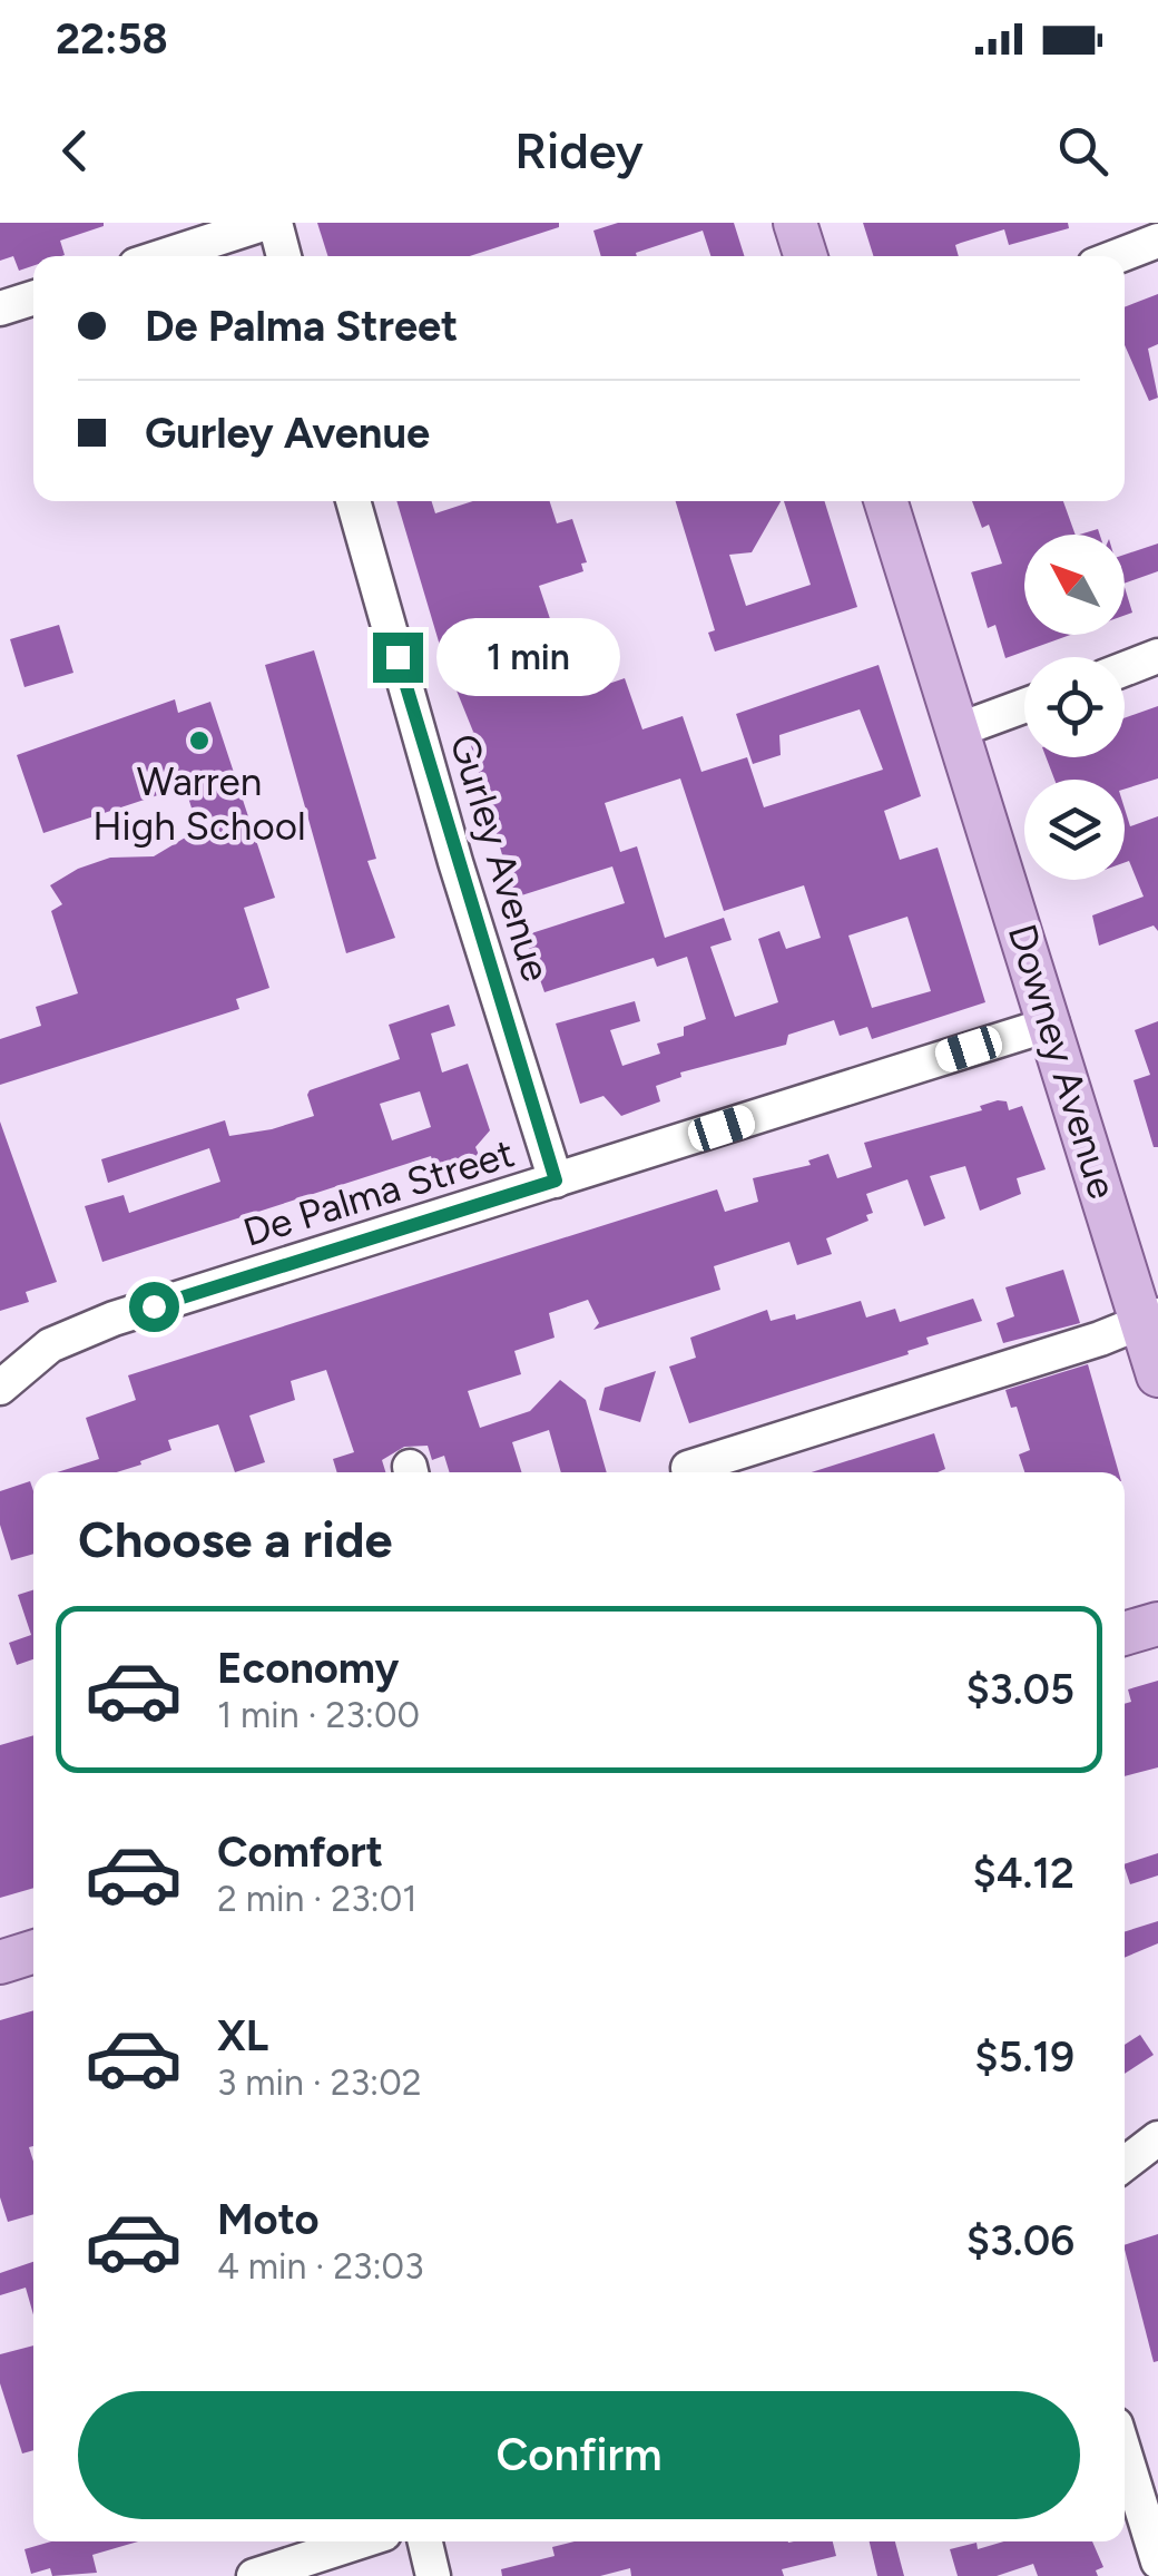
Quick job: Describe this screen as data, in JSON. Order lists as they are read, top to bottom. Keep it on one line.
{"streets":{"main road":["Downey Avenue"],"street":["Gurley Avenue","De Palma Street"]},"crossings":[["Gurley Avenue","De Palma Street"],["Downey Avenue","De Palma Street"]],"places":["Warren High School"],"north":"top left","page":{"status":"22:58","header":"Ridey","banner":["De Palma Street","Gurley Avenue"],"bubble":"1 min","heading":"Choose a ride","list":[{"name":"Economy","note":"1 min · 23:00","value":"$3.05"},{"name":"Comfort","note":"2 min · 23:01","value":"$4.12"},{"name":"XL","note":"3 min · 23:02","value":"$5.19"},{"name":"Moto","note":"4 min · 23:03","value":"$3.06"}],"buttons":"Confirm"}}
